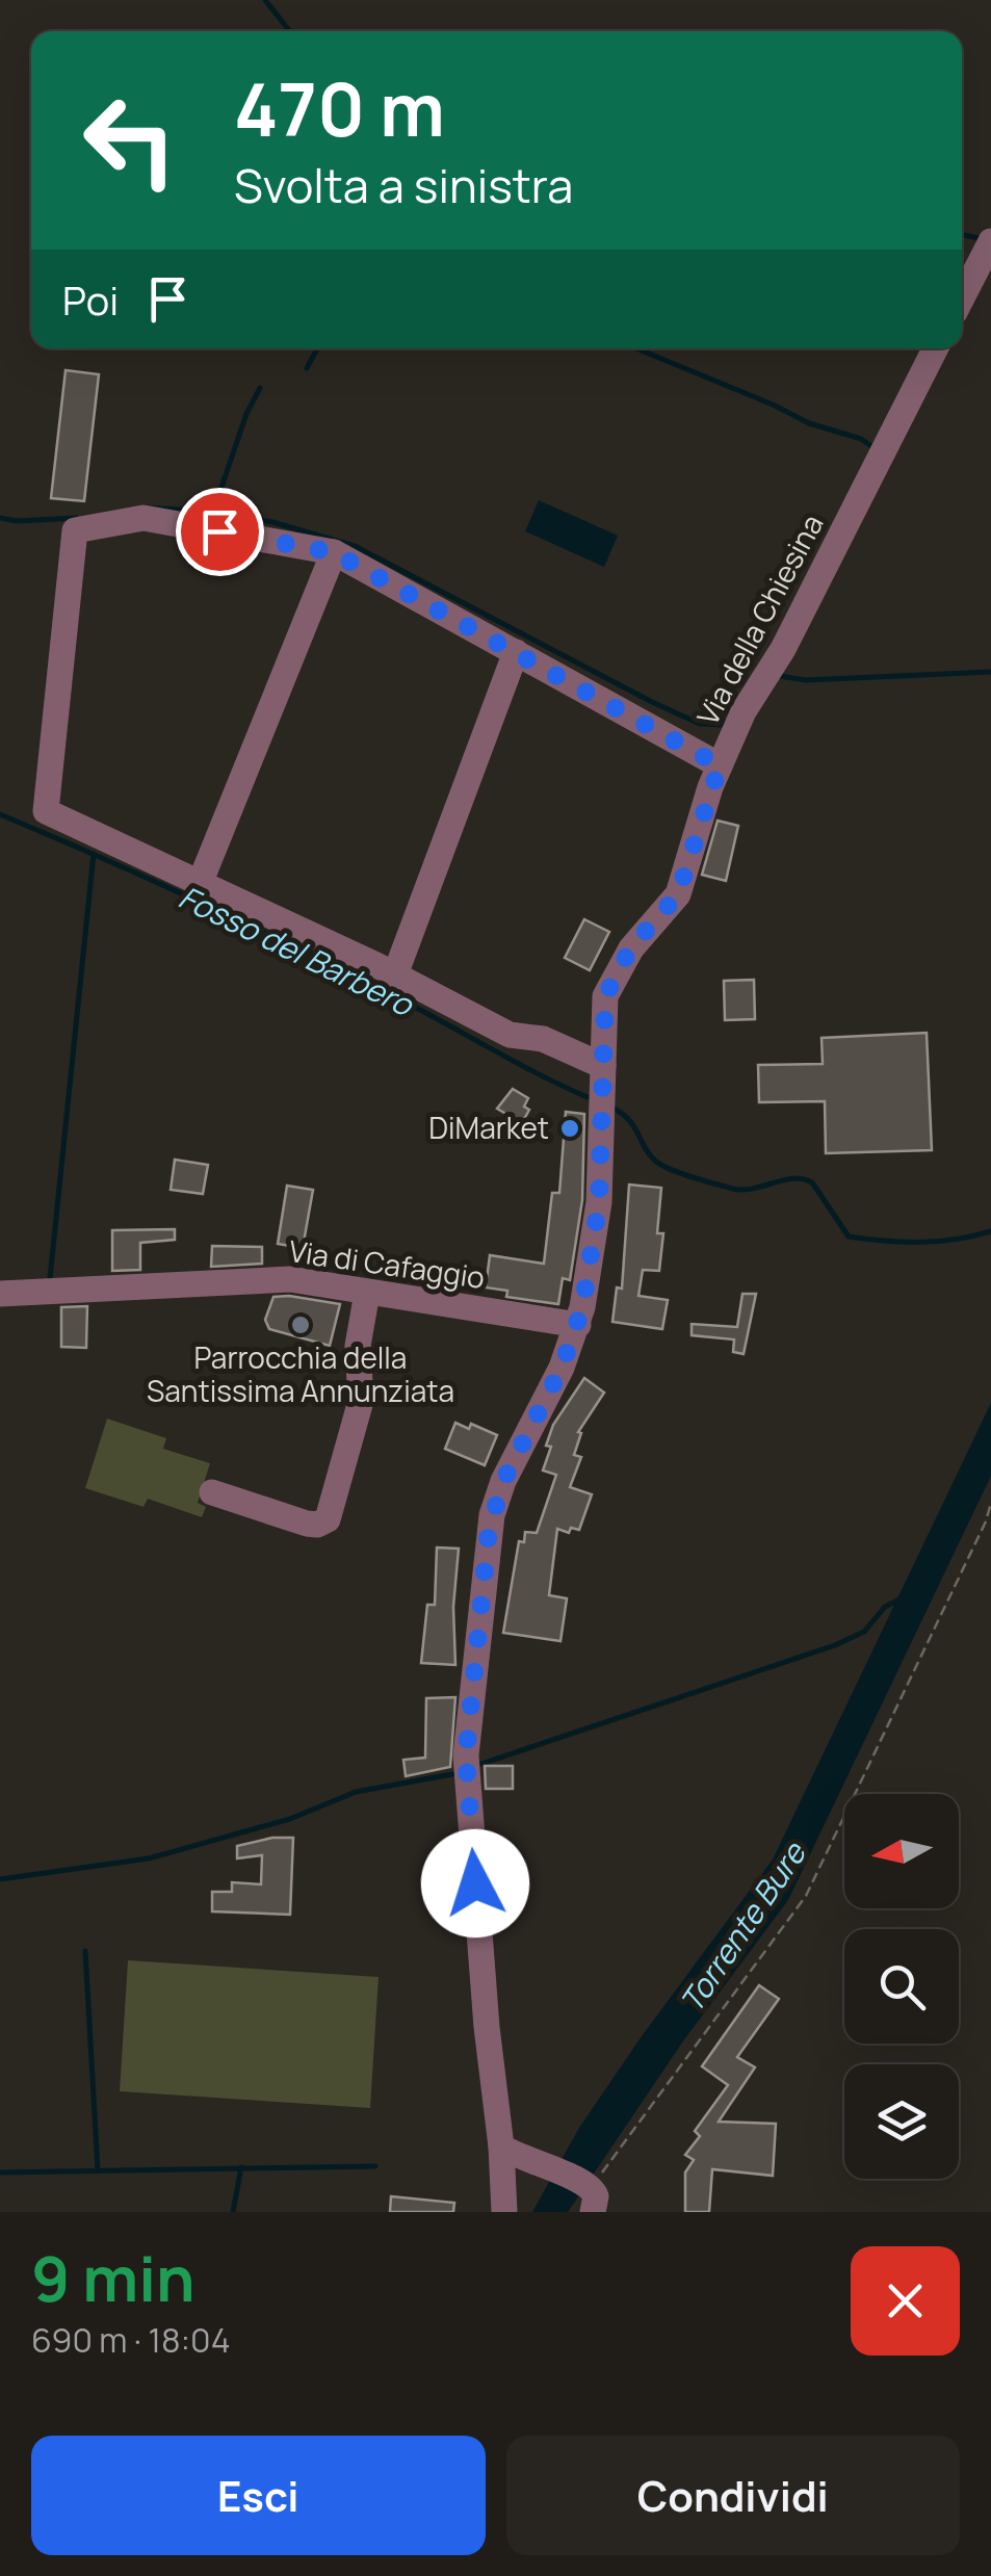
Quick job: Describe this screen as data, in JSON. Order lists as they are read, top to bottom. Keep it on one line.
{"streets":{"street":["Via della Chiesina","Via di Cafaggio"]},"crossings":[["Via della Chiesina","Via di Cafaggio"]],"water":["Fosso del Barbero","Torrente Bure"],"places":["DiMarket","Parrocchia della Santissima Annunziata"],"north":"left","page":{"turn":["470 m","Svolta a sinistra"],"then":"Poi","heading":["9 min","690 m · 18:04"],"buttons":["Esci","Condividi"]}}
